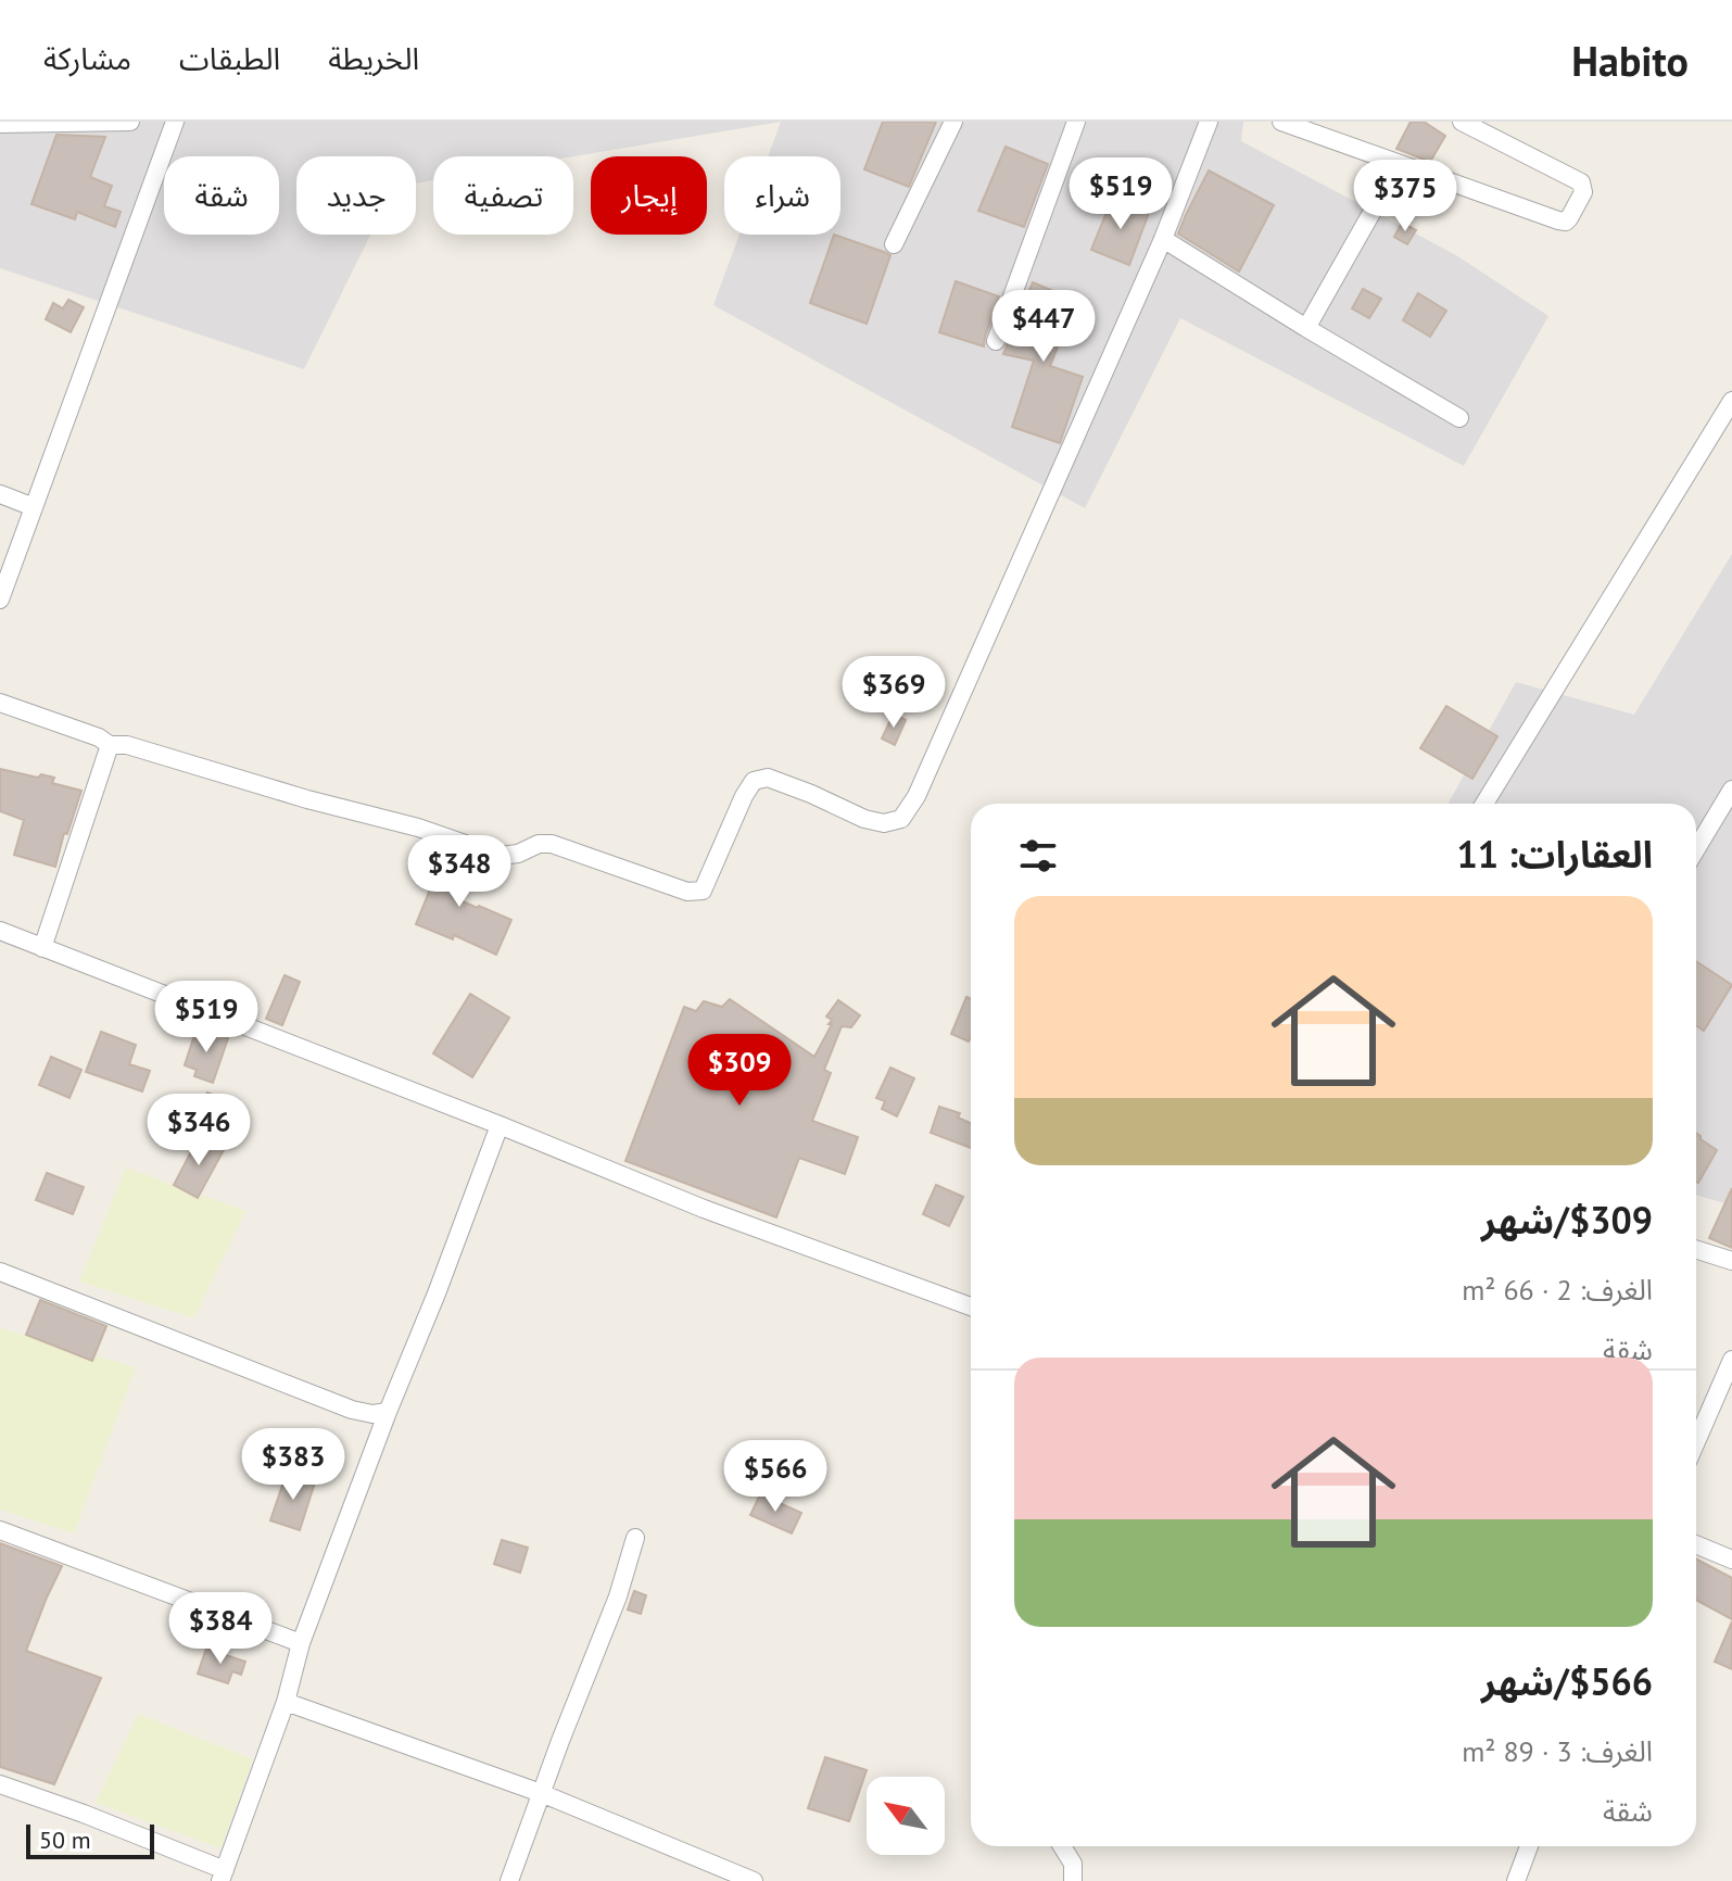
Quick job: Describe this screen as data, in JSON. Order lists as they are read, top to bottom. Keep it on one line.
{"scale_bar":"50 m","north":"top left","page":{"header":"Habito","nav":["الخريطة","الطبقات","مشاركة"],"chip":["شراء","إيجار","تصفية","جديد","شقة"],"price":["$519","$375","$447","$369","$348","$519","$309","$346","$383","$566","$384"],"heading":"العقارات: 11","list":[{"name":"$309/شهر","note":"الغرف: 2 · 66 m² · شقة"},{"name":"$566/شهر","note":"الغرف: 3 · 89 m² · شقة"}],"scale":"50 m"}}
